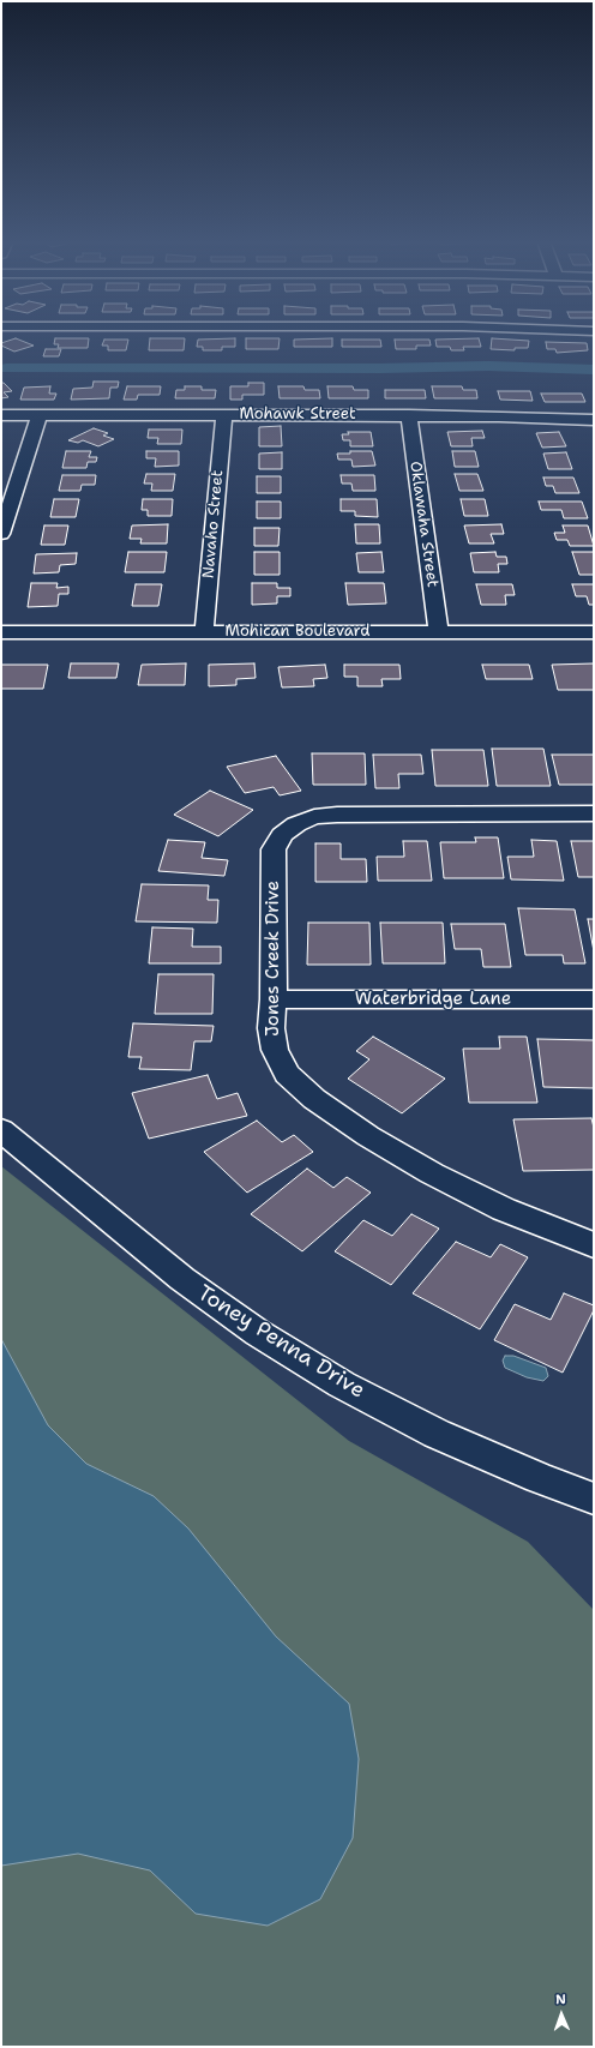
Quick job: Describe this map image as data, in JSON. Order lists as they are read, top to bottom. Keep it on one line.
{"streets":{"street":["Mohawk Street","Navaho Street","Oklawaha Street","Mohican Boulevard","Jones Creek Drive","Waterbridge Lane","Toney Penna Drive"]},"crossings":[["Mohawk Street","Navaho Street"],["Mohawk Street","Oklawaha Street"],["Navaho Street","Mohican Boulevard"],["Oklawaha Street","Mohican Boulevard"],["Jones Creek Drive","Waterbridge Lane"]],"north":"top"}
